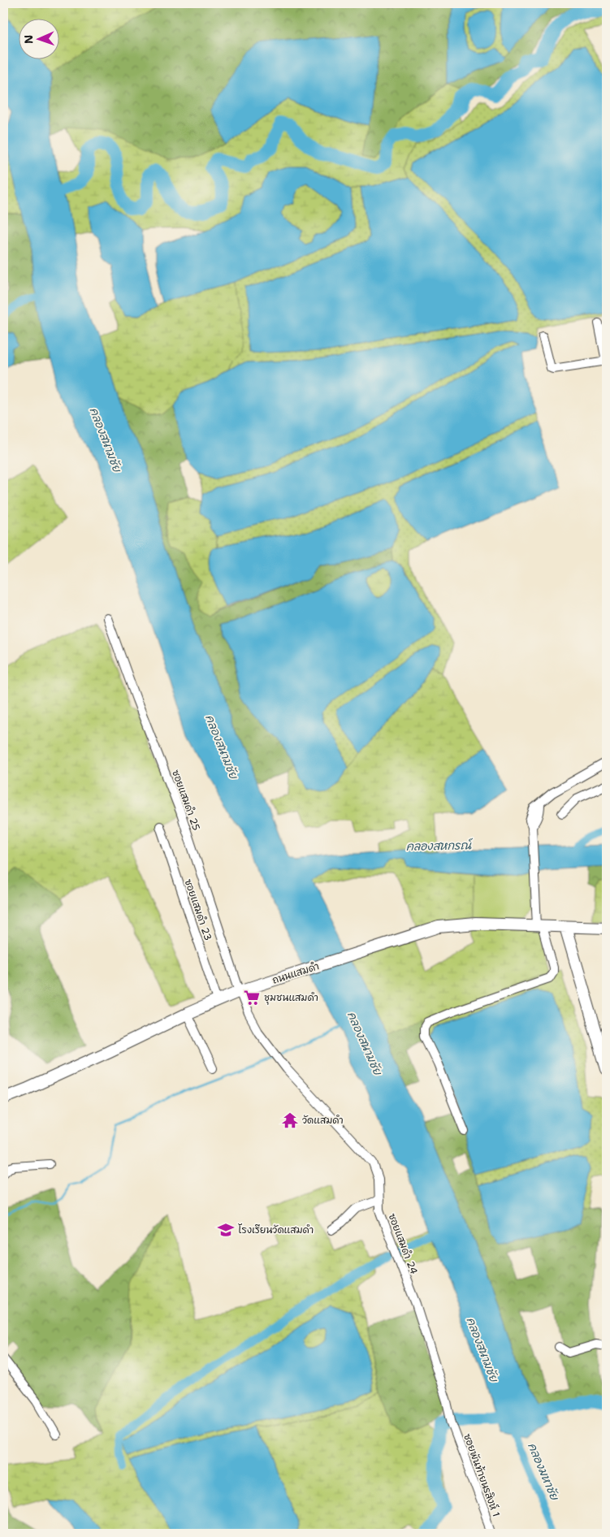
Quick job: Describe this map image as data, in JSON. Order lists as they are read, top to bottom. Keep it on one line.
{"streets":{"street":["ซอยแสมดำ 25","ซอยแสมดำ 23","ถนนแสมดำ","ซอยแสมดำ 24","ซอยพันท้ายนรสิงห์ 1"]},"crossings":[["ซอยแสมดำ 25","ถนนแสมดำ"],["ซอยแสมดำ 25","ซอยแสมดำ 24"],["ซอยแสมดำ 23","ถนนแสมดำ"],["ถนนแสมดำ","ซอยแสมดำ 24"],["ซอยแสมดำ 24","ซอยพันท้ายนรสิงห์ 1"]],"water":["คลองสนามชัย","คลองสหกรณ์","คลองมหาชัย"],"places":{"supermarket":["ชุมชนแสมดำ"],"temple":["วัดแสมดำ"],"school or university":["โรงเรียนวัดแสมดำ"]},"north":"left"}
